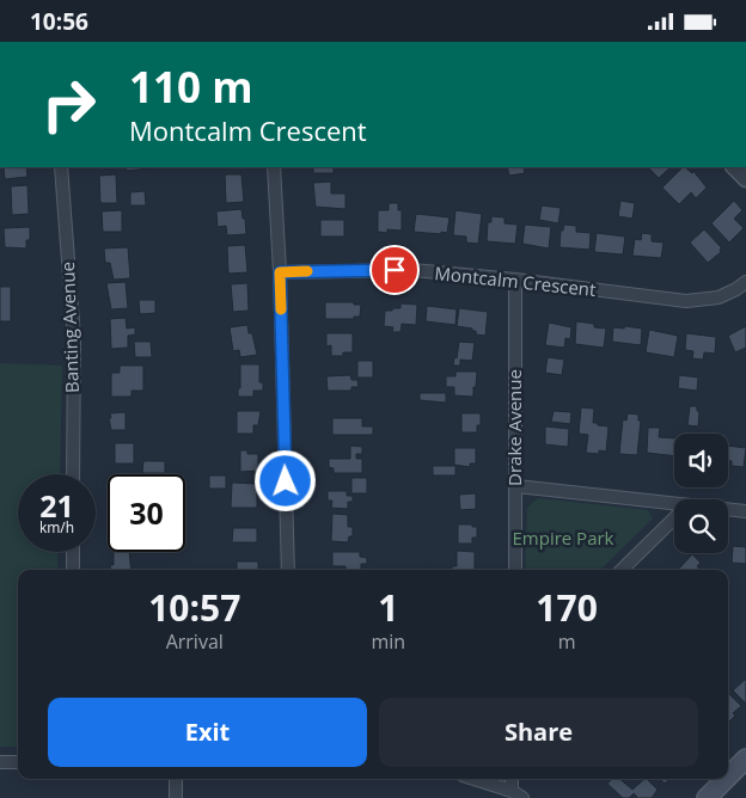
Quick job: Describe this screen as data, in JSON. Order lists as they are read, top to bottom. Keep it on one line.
{"streets":{"street":["Montcalm Crescent","Banting Avenue","Drake Avenue"]},"crossings":[["Montcalm Crescent","Drake Avenue"]],"parks":["Empire Park"],"page":{"status":"10:56","turn":["110 m","Montcalm Crescent"],"speed":"21 km/h","limit":"30","eta":["10:57","Arrival","1","min","170","m"],"buttons":["Exit","Share"]}}
